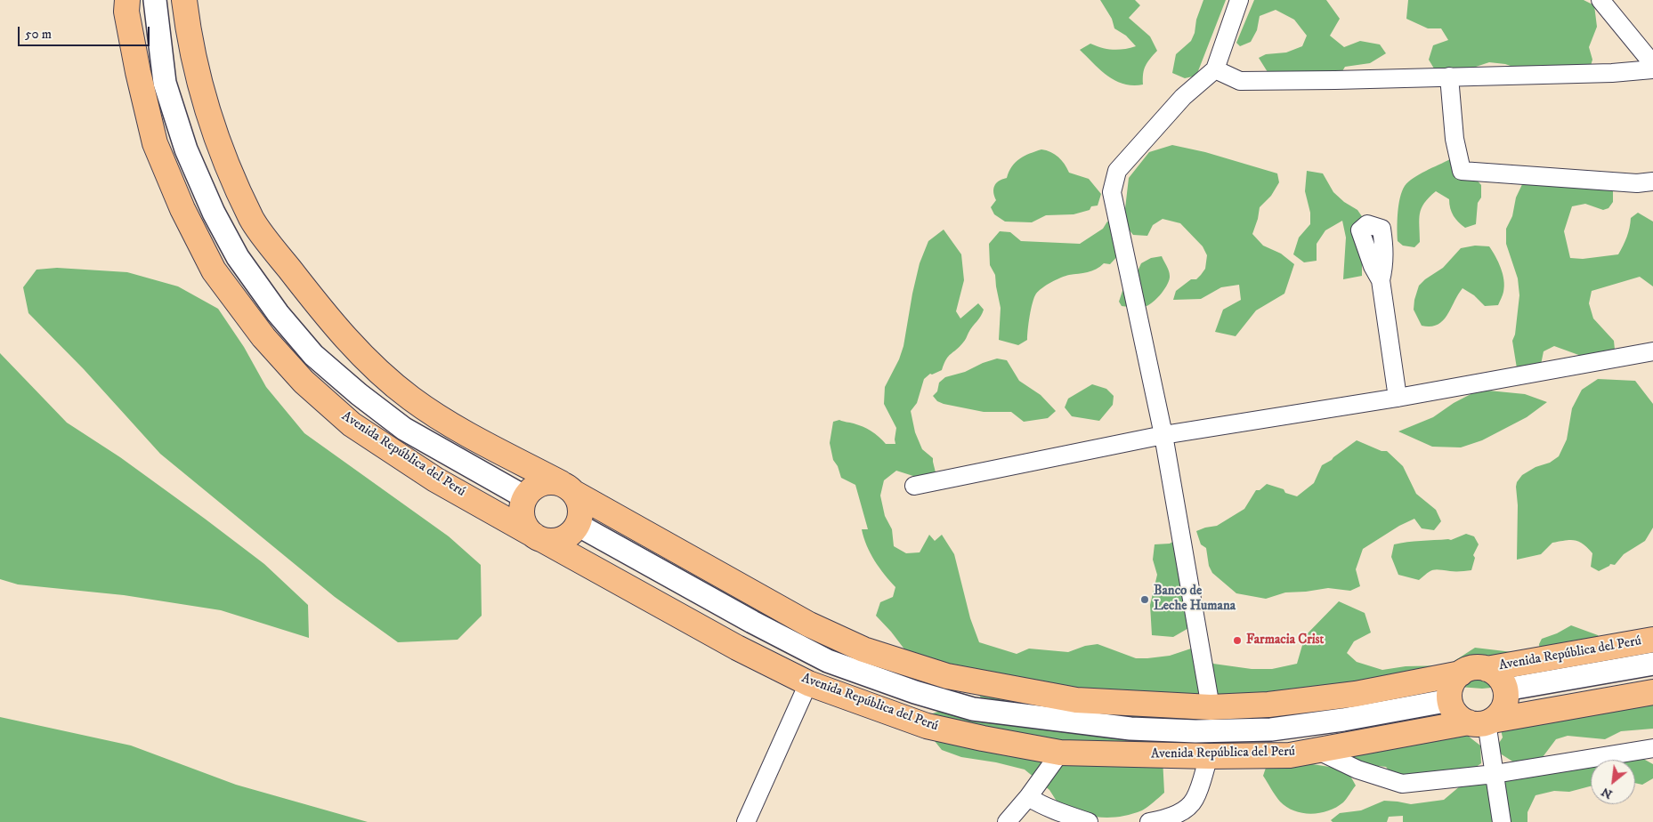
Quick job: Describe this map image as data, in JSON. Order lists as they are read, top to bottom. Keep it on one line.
{"streets":{"highway":["Avenida República del Perú"]},"places":["Banco de Leche Humana","Farmacia Crist"],"scale_bar":"50 m","north":"bottom left"}
